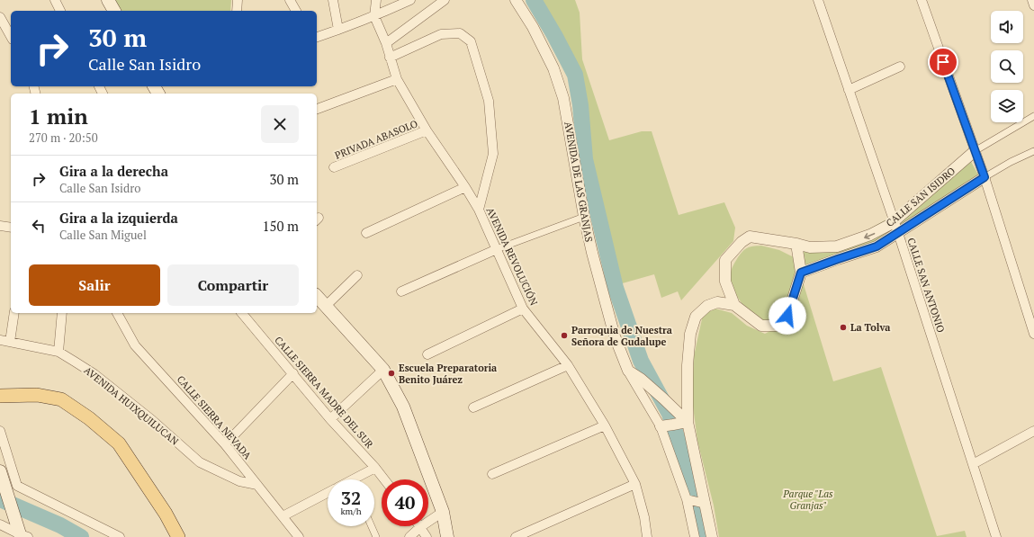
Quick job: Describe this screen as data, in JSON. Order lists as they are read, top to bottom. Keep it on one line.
{"streets":{"street":["PRIVADA ABASOLO","AVENIDA DE LAS GRANJAS","CALLE SAN ISIDRO","AVENIDA REVOLUCIÓN","CALLE SAN ANTONIO","CALLE SIERRA MADRE DEL SUR","AVENIDA HUIXQUILUCAN","CALLE SIERRA NEVADA"]},"crossings":[["PRIVADA ABASOLO","AVENIDA REVOLUCIÓN"],["CALLE SAN ISIDRO","CALLE SAN ANTONIO"],["AVENIDA HUIXQUILUCAN","CALLE SIERRA NEVADA"]],"parks":["Parque \"Las Granjas\""],"places":["La Tolva","Parroquia de Nuestra Señora de Gudalupe","Escuela Preparatoria Benito Juárez"],"page":{"turn":["30 m","Calle San Isidro"],"heading":["1 min","270 m · 20:50"],"list":[{"name":"Gira a la derecha","note":"Calle San Isidro","value":"30 m"},{"name":"Gira a la izquierda","note":"Calle San Miguel","value":"150 m"}],"buttons":["Salir","Compartir"],"speed":"32 km/h","limit":"40"}}
